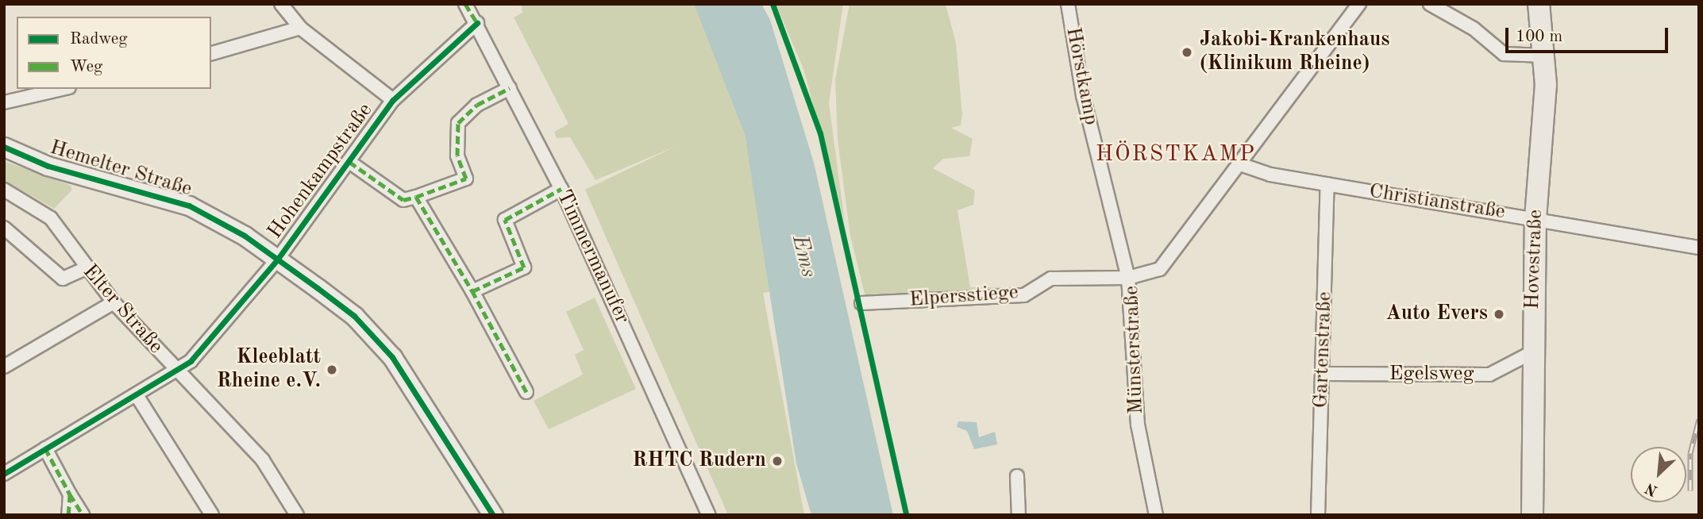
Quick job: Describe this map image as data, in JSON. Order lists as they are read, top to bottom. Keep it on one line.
{"streets":{"main road":["Hemelter Straße","Hovestraße"],"street":["Hörstkamp","Hohenkampstraße","Christianstraße","Timmermanufer","Elpersstiege","Elter Straße","Münsterstraße","Gartenstraße","Egelsweg"]},"crossings":[["Hörstkamp","Elpersstiege"],["Hörstkamp","Münsterstraße"],["Hemelter Straße","Hohenkampstraße"],["Hohenkampstraße","Timmermanufer"],["Hohenkampstraße","Elter Straße"],["Christianstraße","Hovestraße"],["Christianstraße","Münsterstraße"],["Christianstraße","Gartenstraße"],["Hovestraße","Egelsweg"],["Elpersstiege","Münsterstraße"],["Gartenstraße","Egelsweg"]],"districts":["HÖRSTKAMP"],"water":["Ems"],"places":["Jakobi-Krankenhaus (Klinikum Rheine)","Auto Evers","Kleeblatt Rheine e.V.","RHTC Rudern"],"legend":["Radweg","Weg"],"scale_bar":"100 m","north":"bottom left"}
